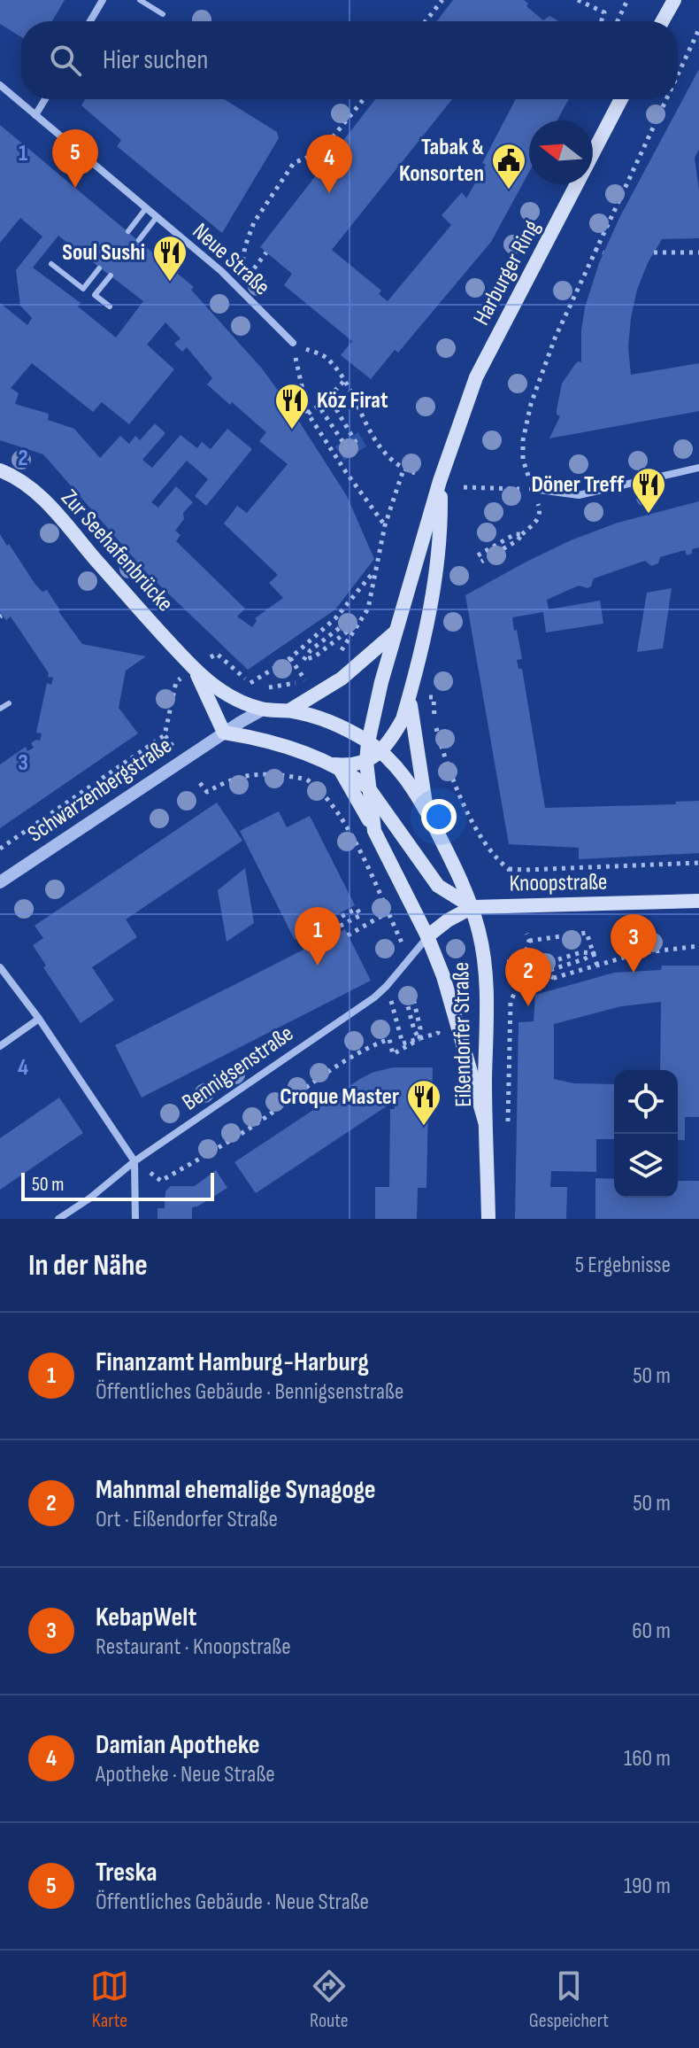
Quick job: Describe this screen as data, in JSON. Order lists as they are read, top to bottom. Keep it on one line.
{"streets":{"main road":["Harburger Ring","Zur Seehafenbrücke","Knoopstraße","Eißendorfer Straße"],"street":["Neue Straße","Schwarzenbergstraße","Bennigsenstraße"]},"crossings":[["Harburger Ring","Knoopstraße"],["Harburger Ring","Eißendorfer Straße"],["Harburger Ring","Bennigsenstraße"],["Zur Seehafenbrücke","Schwarzenbergstraße"],["Knoopstraße","Eißendorfer Straße"],["Knoopstraße","Bennigsenstraße"],["Eißendorfer Straße","Bennigsenstraße"]],"places":{"public building":["Tabak & Konsorten"],"restaurant":["Soul Sushi","Köz Firat","Döner Treff","Croque Master"]},"scale_bar":"50 m","north":"left","page":{"search":"Hier suchen","pins":["5","4","1","3","2"],"scale":"50 m","heading":["In der Nähe","5 Ergebnisse"],"list":[{"mark":"1","name":"Finanzamt Hamburg-Harburg","note":"Öffentliches Gebäude · Bennigsenstraße","value":"50 m"},{"mark":"2","name":"Mahnmal ehemalige Synagoge","note":"Ort · Eißendorfer Straße","value":"50 m"},{"mark":"3","name":"KebapWelt","note":"Restaurant · Knoopstraße","value":"60 m"},{"mark":"4","name":"Damian Apotheke","note":"Apotheke · Neue Straße","value":"160 m"},{"mark":"5","name":"Treska","note":"Öffentliches Gebäude · Neue Straße","value":"190 m"}],"nav":["Karte","Route","Gespeichert"]},"grid":{"rows":["1","2","3","4"]}}
